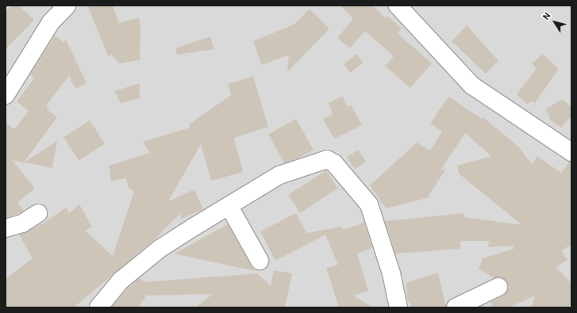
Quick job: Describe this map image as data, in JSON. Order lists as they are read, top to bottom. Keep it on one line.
{"north":"top left"}
